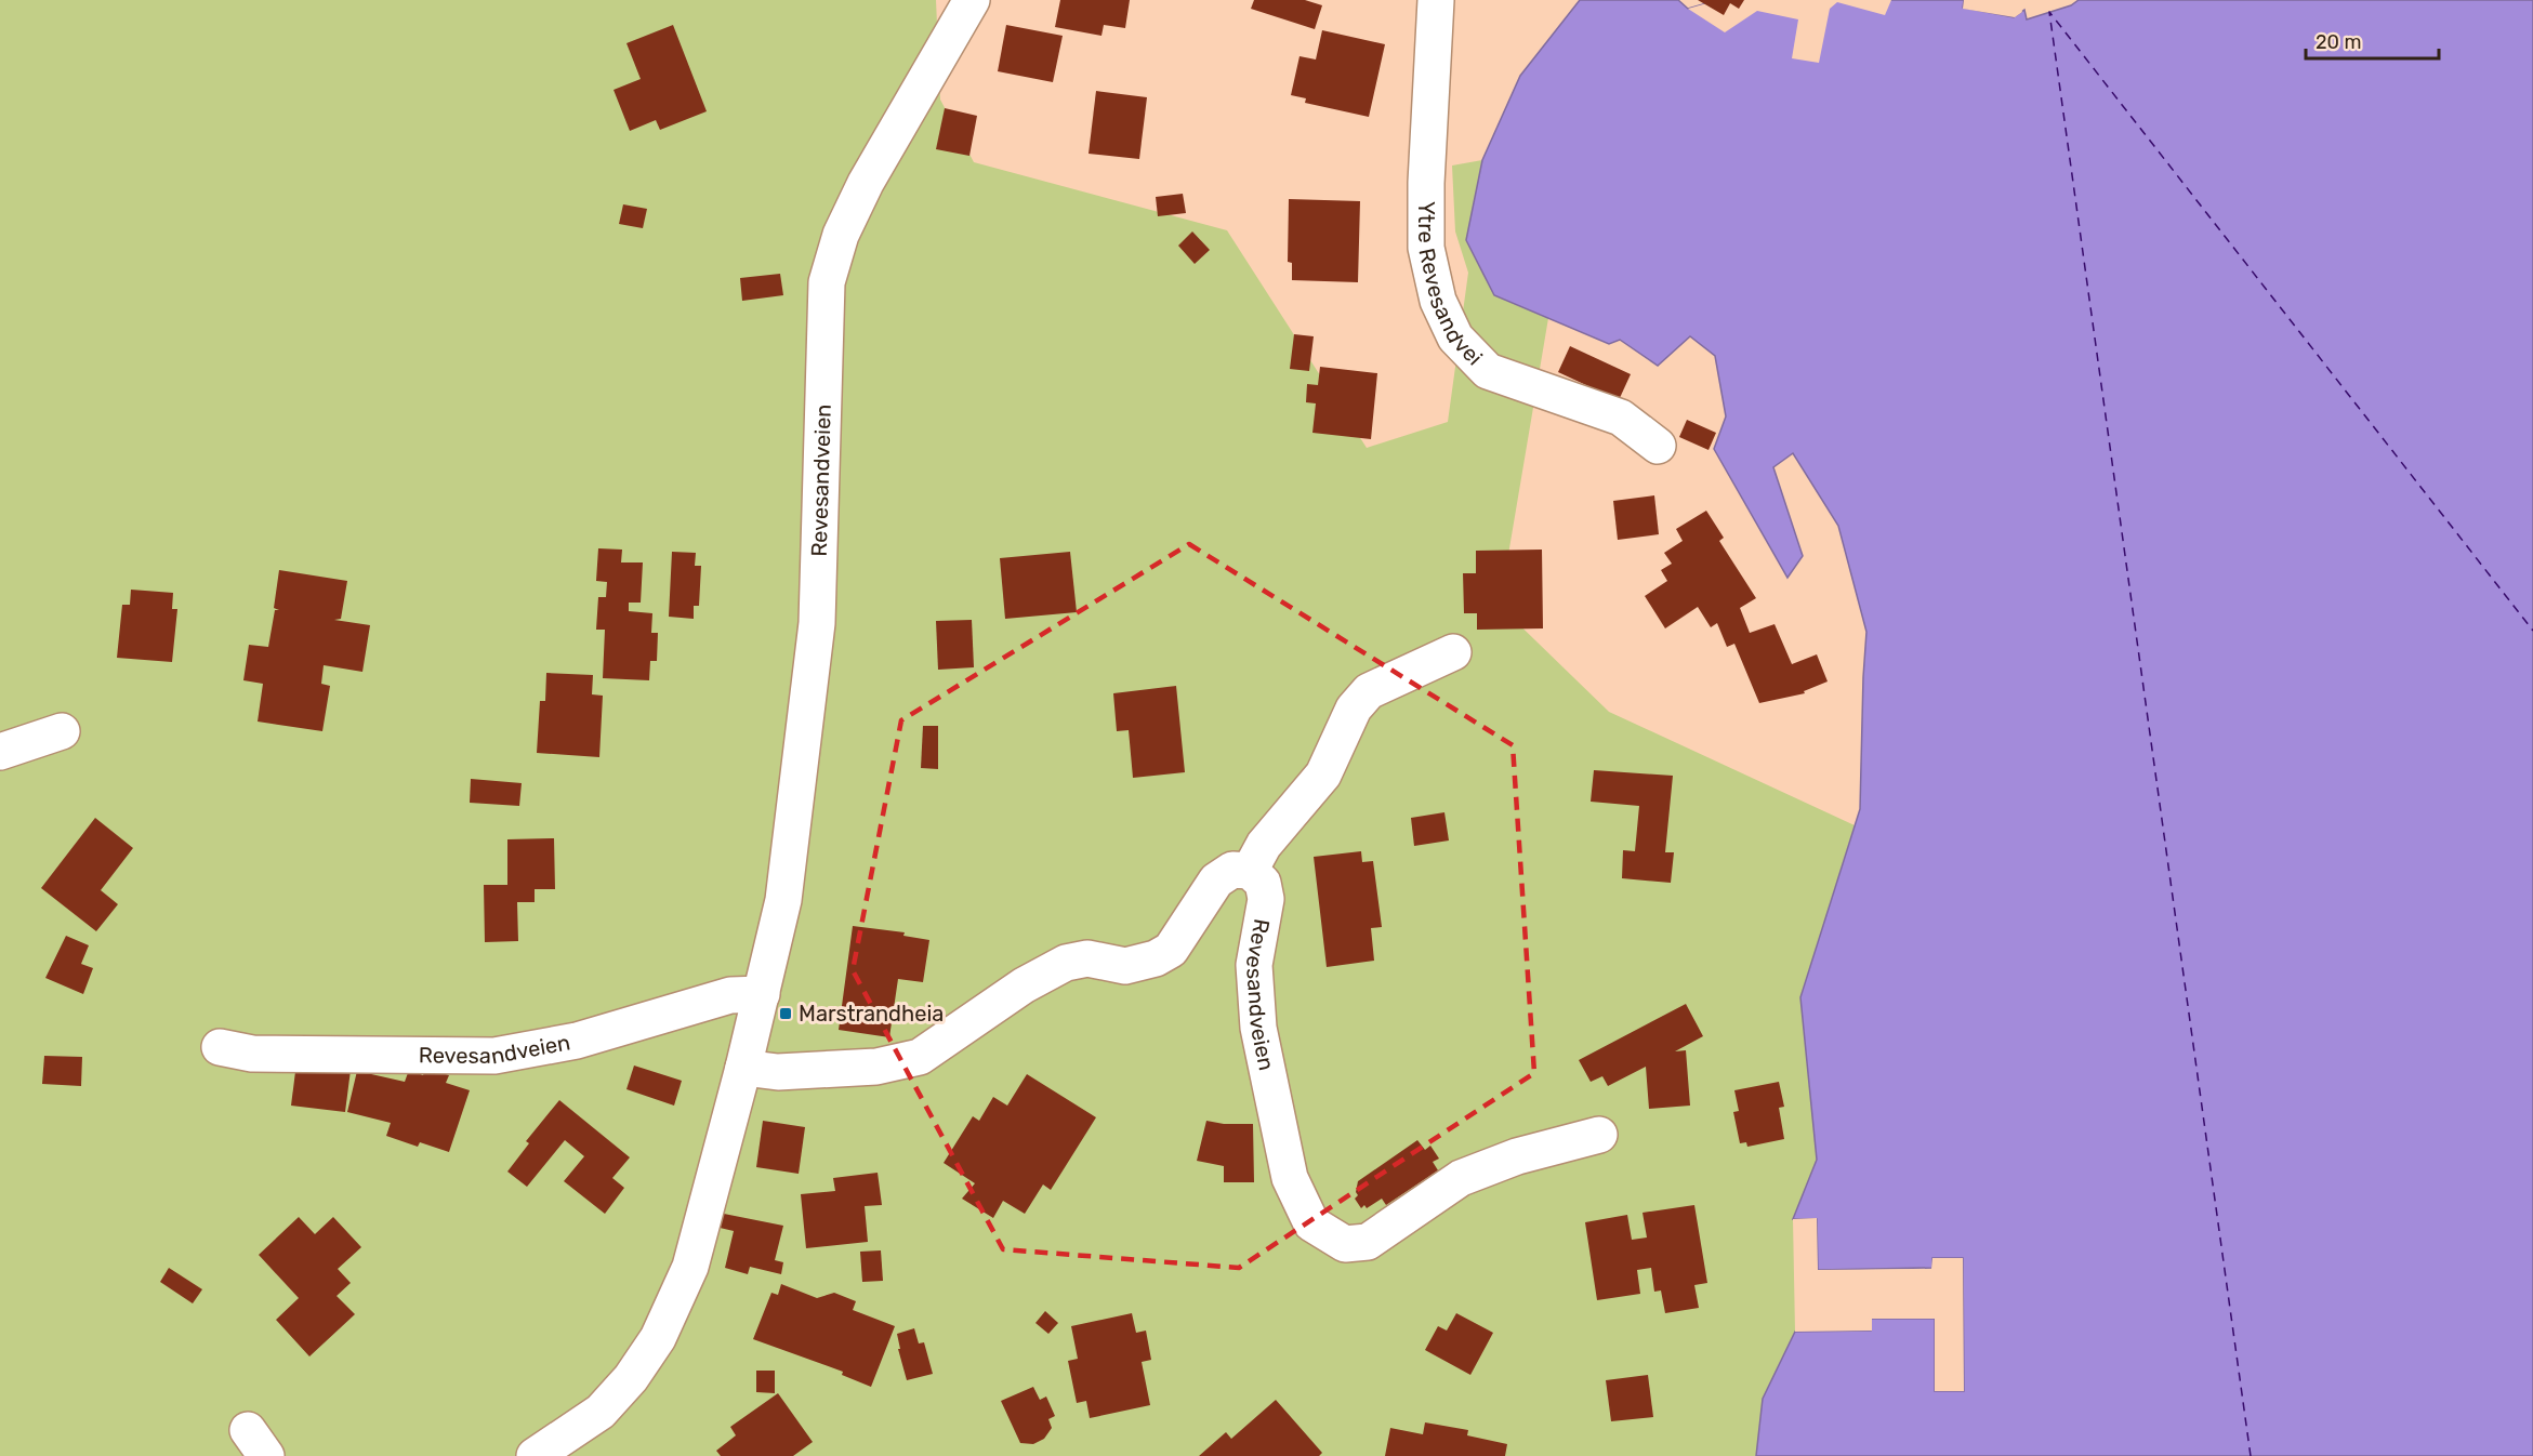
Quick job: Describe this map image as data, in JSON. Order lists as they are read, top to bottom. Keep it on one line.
{"streets":{"street":["Ytre Revesandvei","Revesandveien"]},"places":{"transit":["Marstrandheia"]},"scale_bar":"20 m"}
